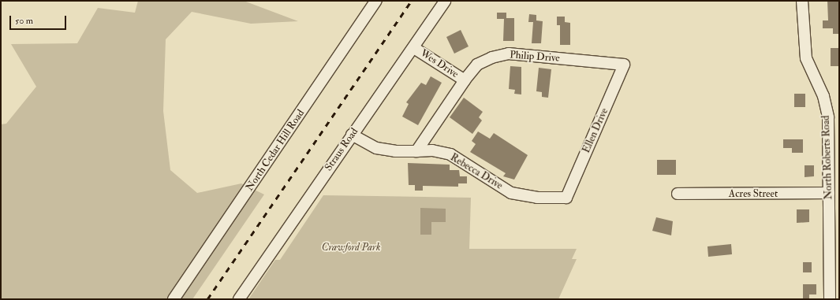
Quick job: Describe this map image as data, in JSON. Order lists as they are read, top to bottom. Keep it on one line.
{"streets":{"street":["Philip Drive","Wes Drive","Ellen Drive","Straus Road","North Cedar Hill Road","North Roberts Road","Rebecca Drive","Acres Street"]},"crossings":[["Philip Drive","Wes Drive"],["Philip Drive","Ellen Drive"],["Philip Drive","Rebecca Drive"],["Wes Drive","Straus Road"],["Ellen Drive","Rebecca Drive"],["Straus Road","Rebecca Drive"],["North Roberts Road","Acres Street"]],"parks":["Crawford Park"],"scale_bar":"50 m"}
